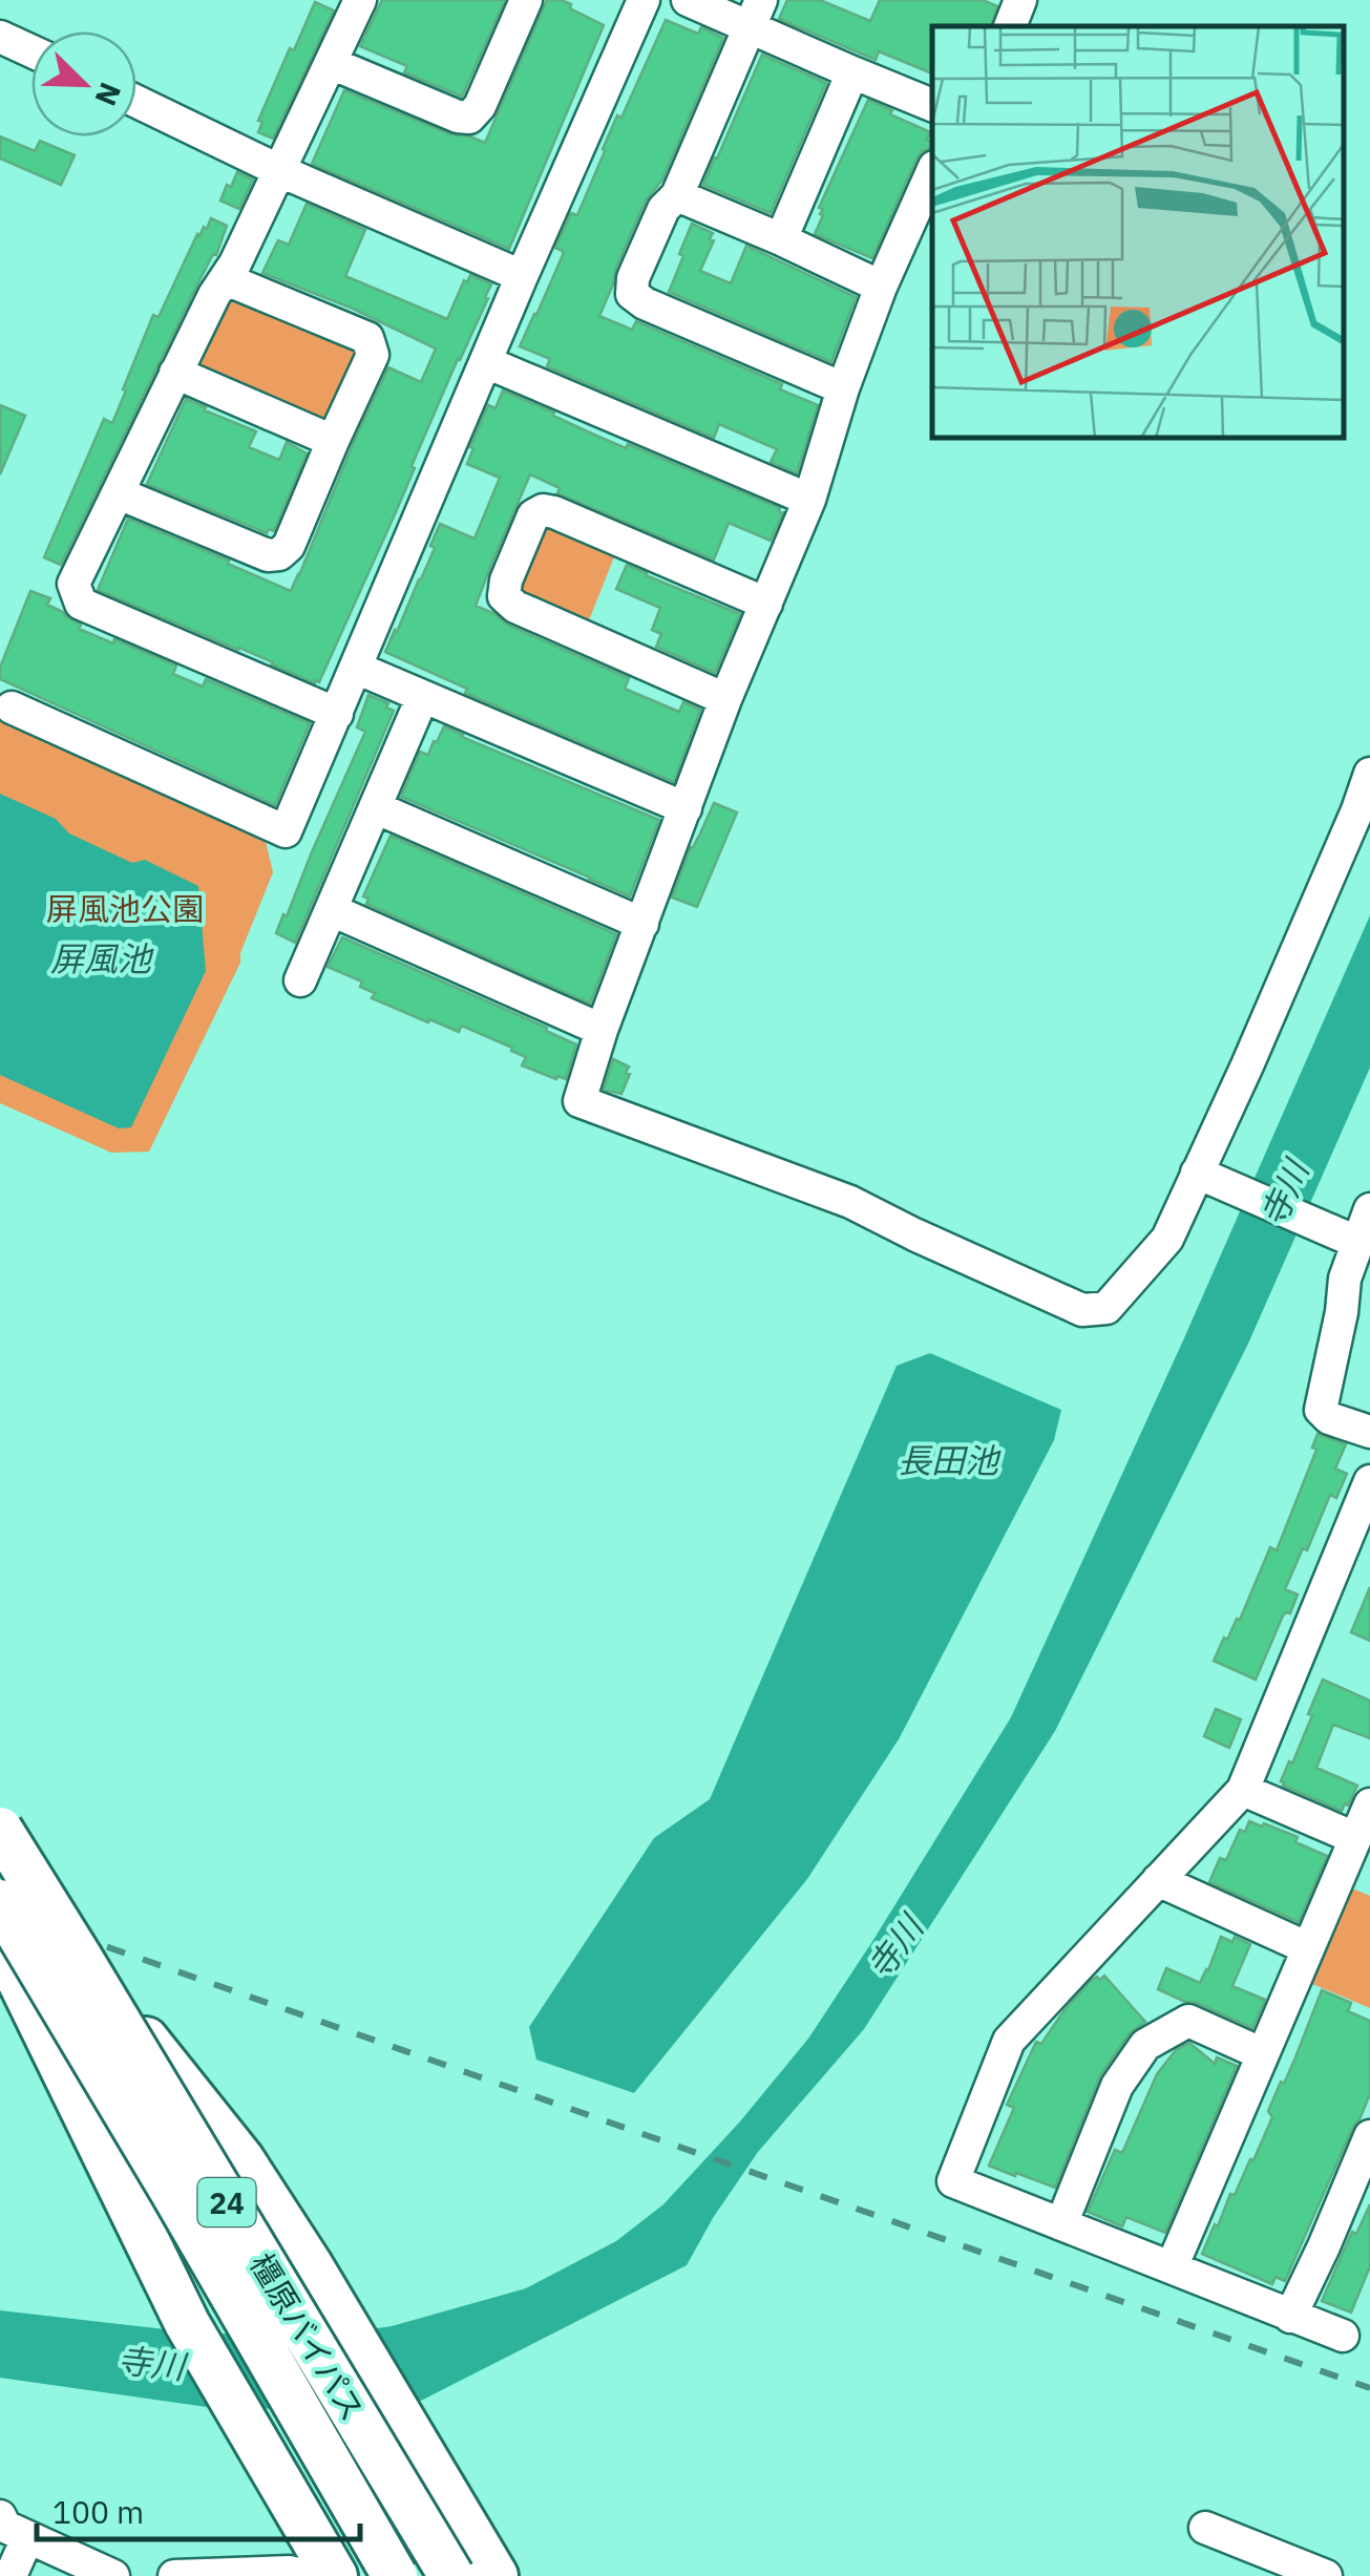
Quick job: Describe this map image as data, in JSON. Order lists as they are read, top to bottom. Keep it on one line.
{"streets":{"highway":["24","橿原バイパス"]},"water":["屏風池","寺川","長田池"],"parks":["屏風池公園"],"scale_bar":"100 m","north":"bottom right"}
